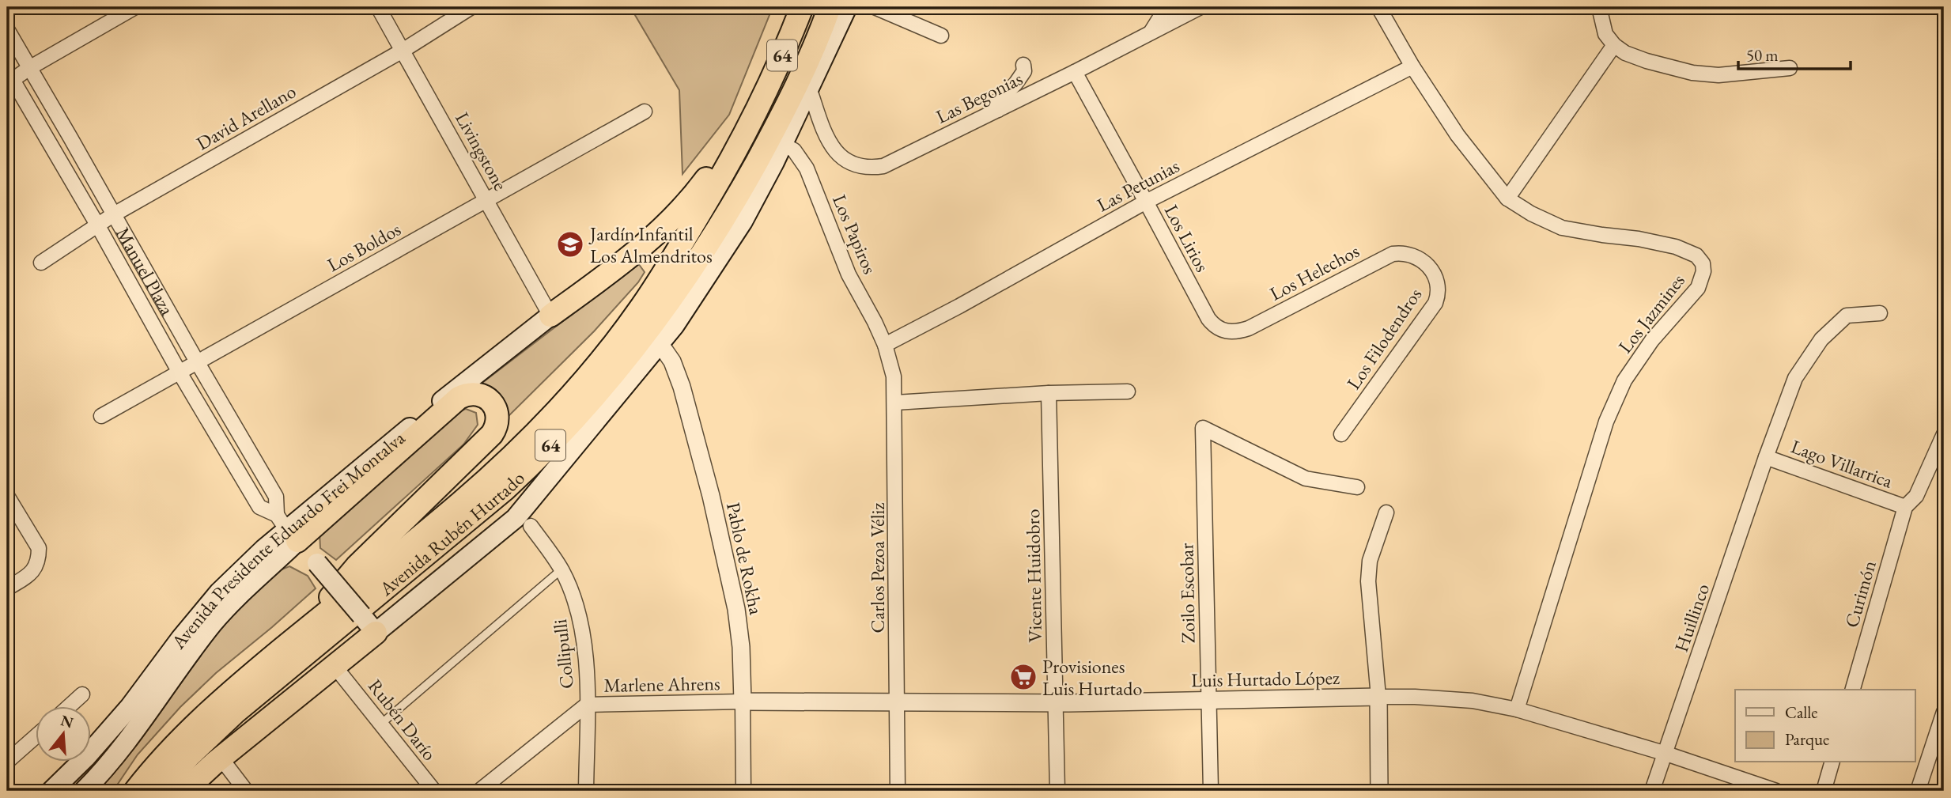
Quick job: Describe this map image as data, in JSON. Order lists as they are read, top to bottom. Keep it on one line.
{"streets":{"highway":["64","Avenida Rubén Hurtado"],"main road":["Manuel Plaza","Avenida Presidente Eduardo Frei Montalva"],"street":["Las Begonias","David Arellano","Livingstone","Las Petunias","Los Papiros","Los Lirios","Los Boldos","Los Helechos","Los Jazmines","Los Filodendros","Lago Villarrica","Pablo de Rokha","Carlos Pezoa Véliz","Vicente Huidobro","Zoilo Escobar","Curimón","Huillinco","Collipulli","Luis Hurtado López","Marlene Ahrens","Rubén Darío"]},"crossings":[["Las Begonias","Los Lirios"],["David Arellano","Livingstone"],["David Arellano","Manuel Plaza"],["Livingstone","Los Boldos"],["Livingstone","Avenida Presidente Eduardo Frei Montalva"],["Las Petunias","Los Papiros"],["Las Petunias","Los Lirios"],["Las Petunias","Los Jazmines"],["Las Petunias","Carlos Pezoa Véliz"],["Los Papiros","Carlos Pezoa Véliz"],["Los Lirios","Los Helechos"],["Los Boldos","Manuel Plaza"],["Manuel Plaza","Avenida Presidente Eduardo Frei Montalva"],["Los Helechos","Los Filodendros"],["Los Jazmines","Luis Hurtado López"],["Lago Villarrica","Curimón"],["Lago Villarrica","Huillinco"],["Pablo de Rokha","Luis Hurtado López"],["Pablo de Rokha","Marlene Ahrens"],["Carlos Pezoa Véliz","Luis Hurtado López"],["Vicente Huidobro","Luis Hurtado López"],["Zoilo Escobar","Luis Hurtado López"],["Huillinco","Luis Hurtado López"],["Collipulli","Marlene Ahrens"],["Luis Hurtado López","Marlene Ahrens"]],"places":{"school or university":["Jardín Infantil Los Almendritos"],"supermarket":["Provisiones Luis Hurtado"]},"legend":["Calle","Parque"],"scale_bar":"50 m","north":"top"}
